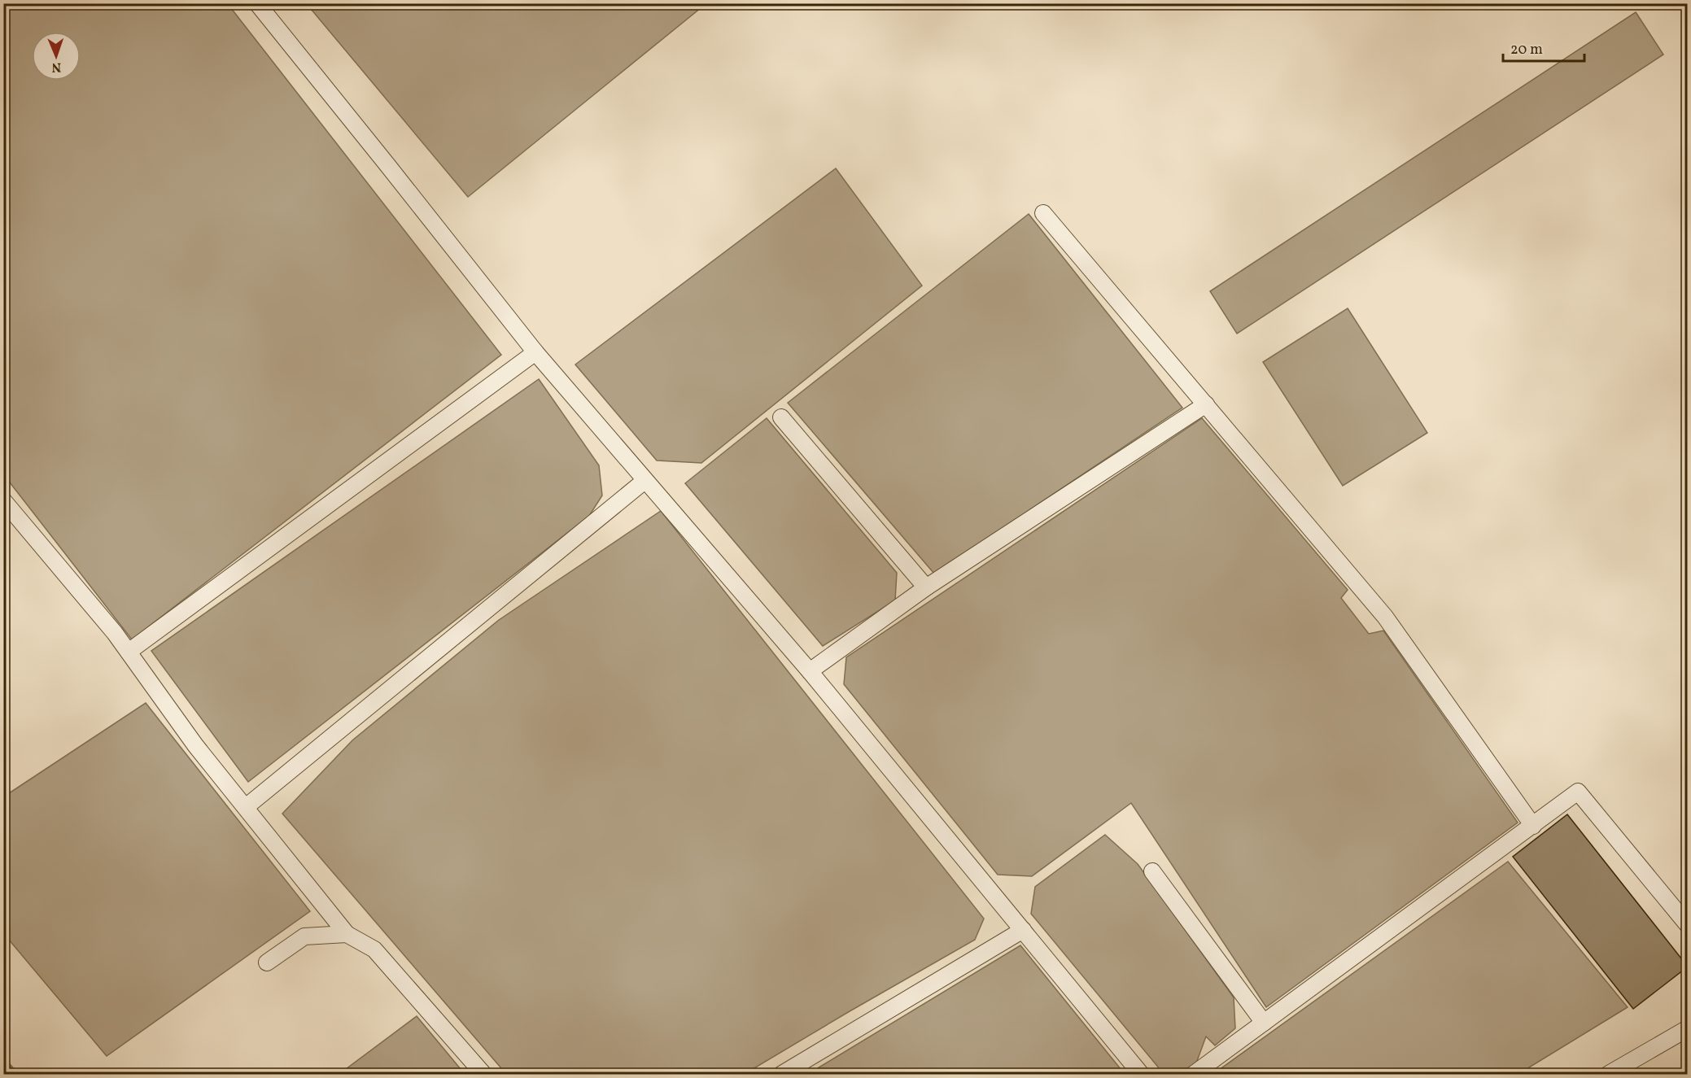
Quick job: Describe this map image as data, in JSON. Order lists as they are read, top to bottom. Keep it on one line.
{"scale_bar":"20 m","north":"bottom"}
